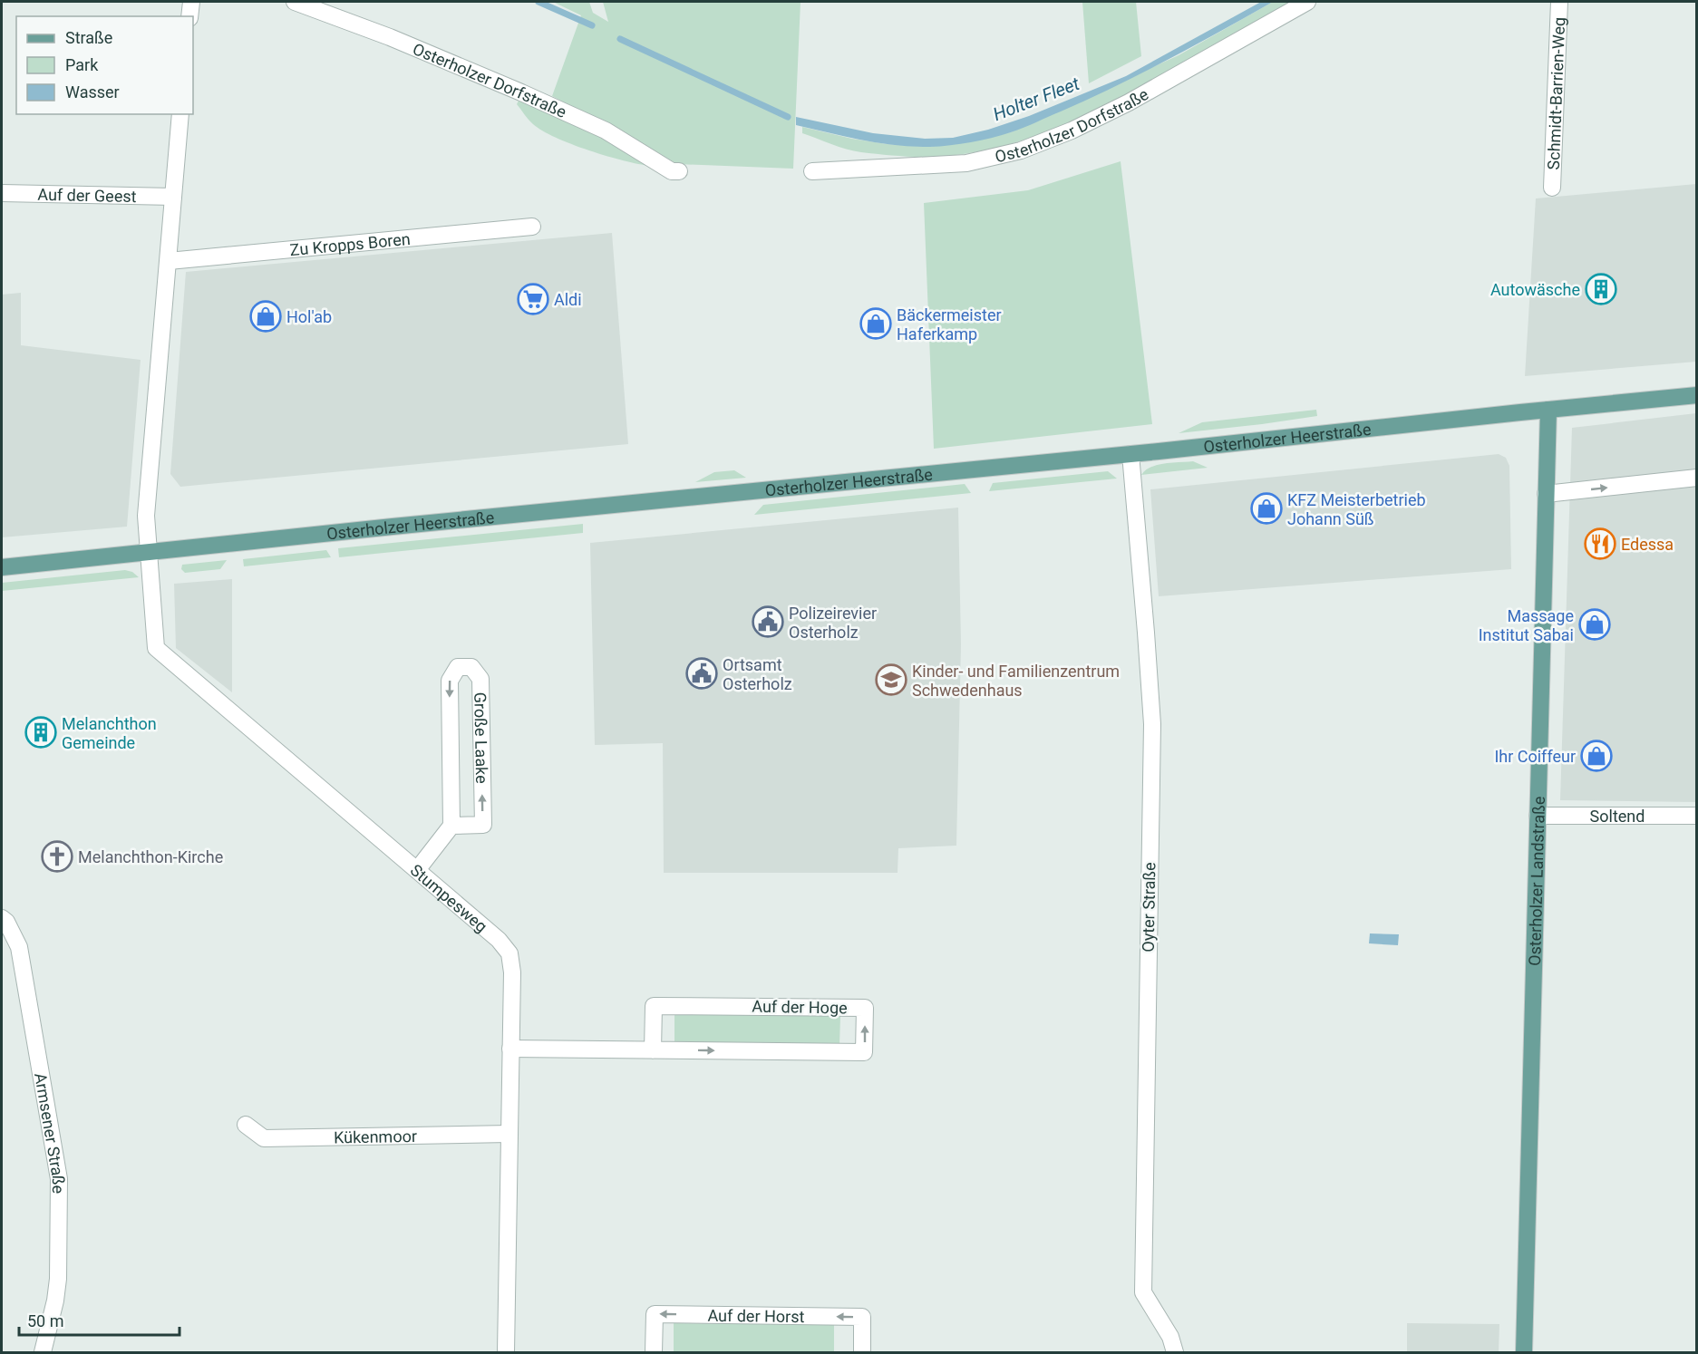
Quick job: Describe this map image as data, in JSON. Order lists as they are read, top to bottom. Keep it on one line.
{"streets":{"main road":["Osterholzer Heerstraße","Osterholzer Landstraße"],"street":["Osterholzer Dorfstraße","Schmidt-Barrien-Weg","Auf der Geest","Zu Kropps Boren","Große Laake","Soltend","Stumpesweg","Oyter Straße","Auf der Hoge","Armsener Straße","Kükenmoor","Auf der Horst"]},"crossings":[["Osterholzer Heerstraße","Osterholzer Landstraße"],["Osterholzer Heerstraße","Stumpesweg"],["Osterholzer Heerstraße","Oyter Straße"],["Soltend","Osterholzer Landstraße"],["Stumpesweg","Auf der Hoge"],["Stumpesweg","Kükenmoor"]],"water":["Holter Fleet"],"places":{"building":["Autowäsche","Melanchthon Gemeinde"],"supermarket":["Aldi"],"shop":["Hol'ab","Bäckermeister Haferkamp","KFZ Meisterbetrieb Johann Süß","Massage Institut Sabai","Ihr Coiffeur"],"restaurant":["Edessa"],"public building":["Polizeirevier Osterholz","Ortsamt Osterholz"],"school or university":["Kinder- und Familienzentrum Schwedenhaus"],"church":["Melanchthon-Kirche"]},"legend":["Straße","Park","Wasser"],"scale_bar":"50 m"}
